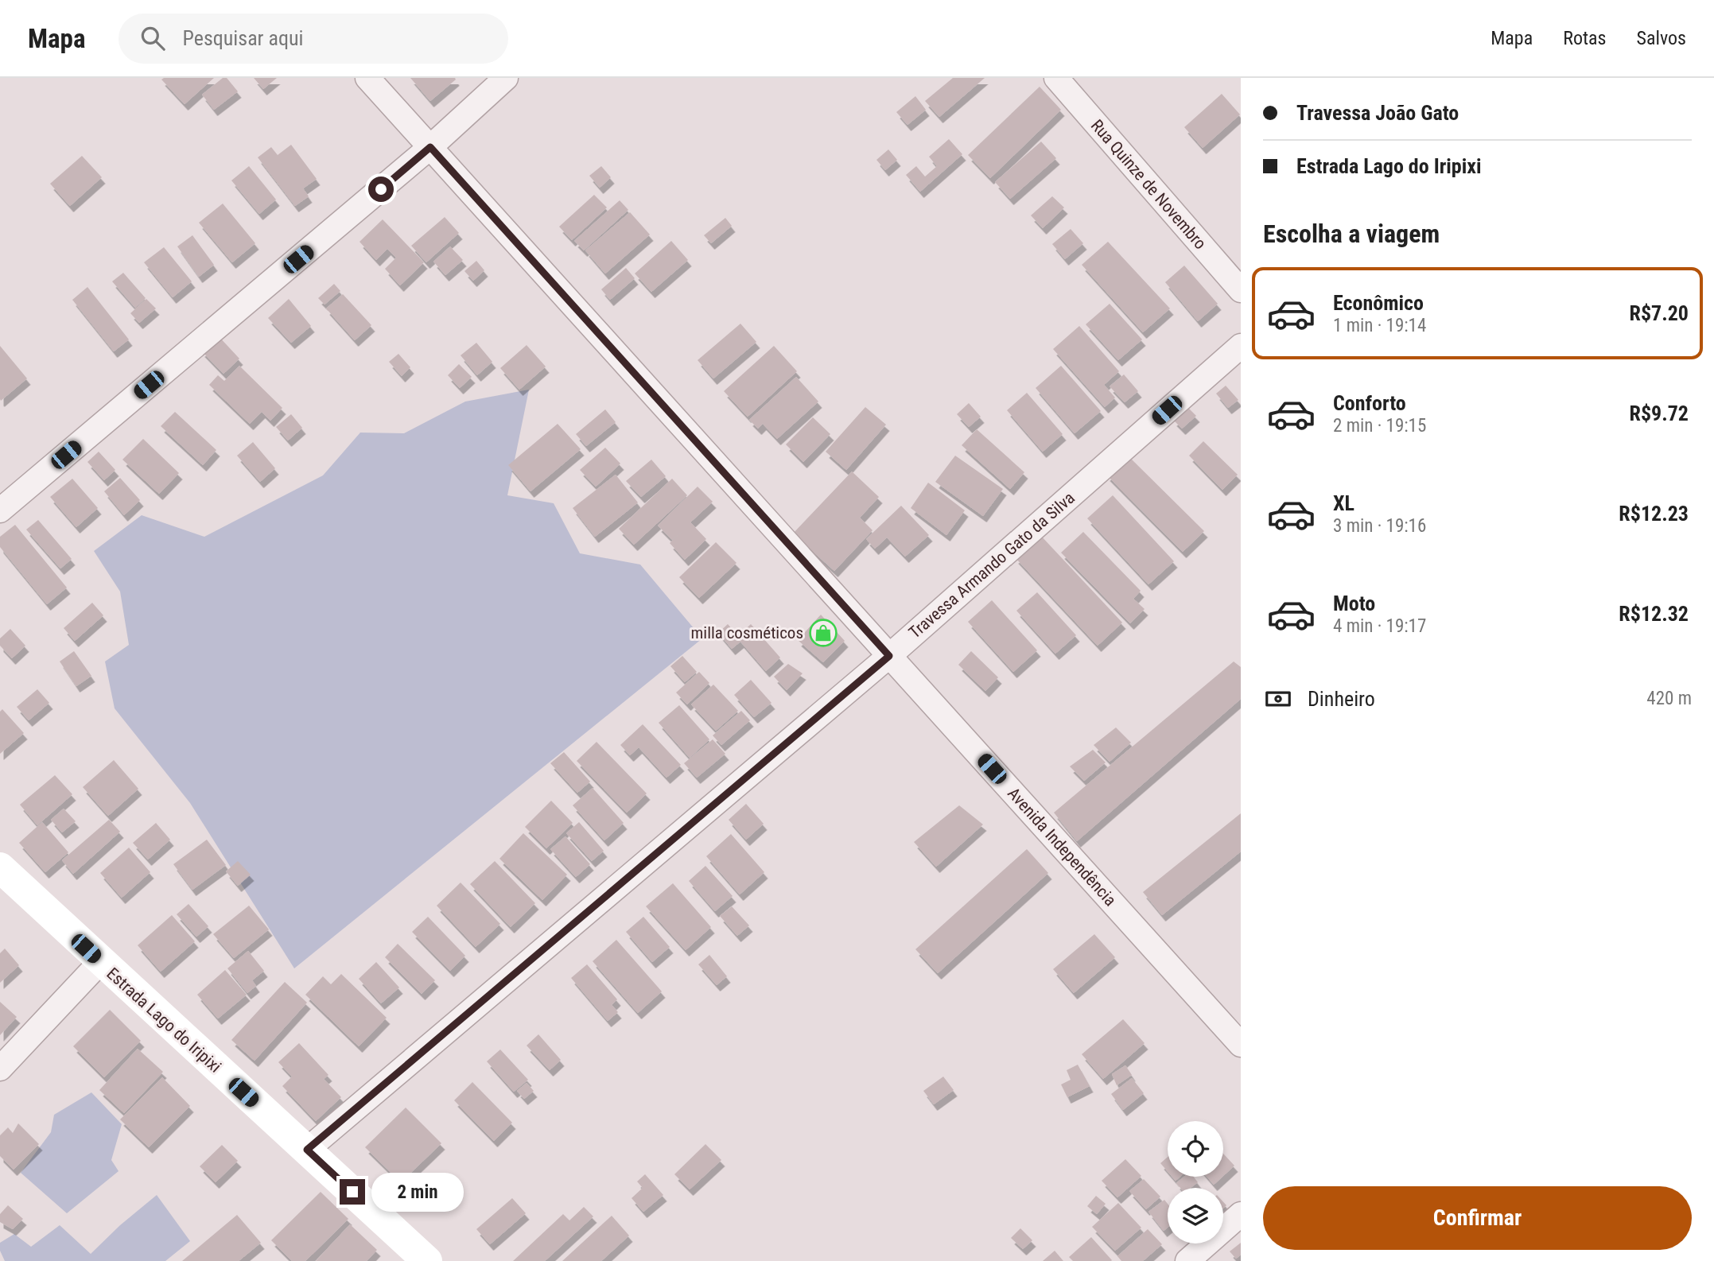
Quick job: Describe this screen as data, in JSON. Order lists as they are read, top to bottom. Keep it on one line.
{"streets":{"street":["Rua Quinze de Novembro","Travessa Armando Gato da Silva","Avenida Independência","Estrada Lago do Iripixi"]},"crossings":[["Travessa Armando Gato da Silva","Avenida Independência"],["Travessa Armando Gato da Silva","Estrada Lago do Iripixi"]],"places":{"shop":["milla cosméticos"]},"page":{"header":"Mapa","search":"Pesquisar aqui","nav":["Mapa","Rotas","Salvos"],"banner":["Travessa João Gato","Estrada Lago do Iripixi"],"heading":"Escolha a viagem","list":[{"name":"Econômico","note":"1 min · 19:14","value":"R$7.20"},{"name":"Conforto","note":"2 min · 19:15","value":"R$9.72"},{"name":"XL","note":"3 min · 19:16","value":"R$12.23"},{"name":"Moto","note":"4 min · 19:17","value":"R$12.32"}],"pay":["Dinheiro","420 m"],"bubble":"2 min","buttons":"Confirmar"}}
